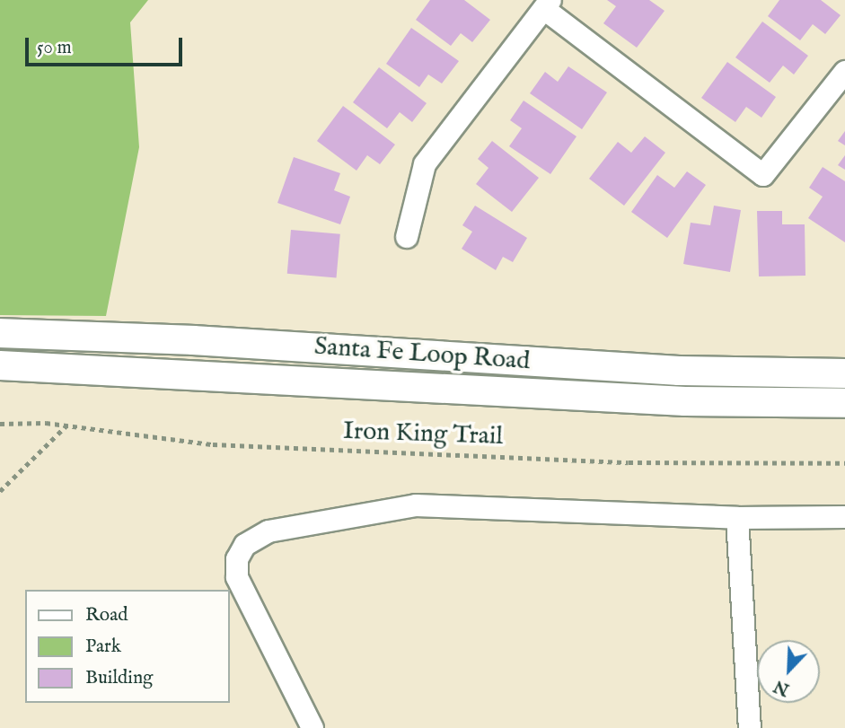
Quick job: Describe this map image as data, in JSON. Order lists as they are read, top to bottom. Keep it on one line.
{"streets":{"main road":["Santa Fe Loop Road"],"path":["Iron King Trail"]},"legend":["Road","Park","Building"],"scale_bar":"50 m","north":"bottom left"}
